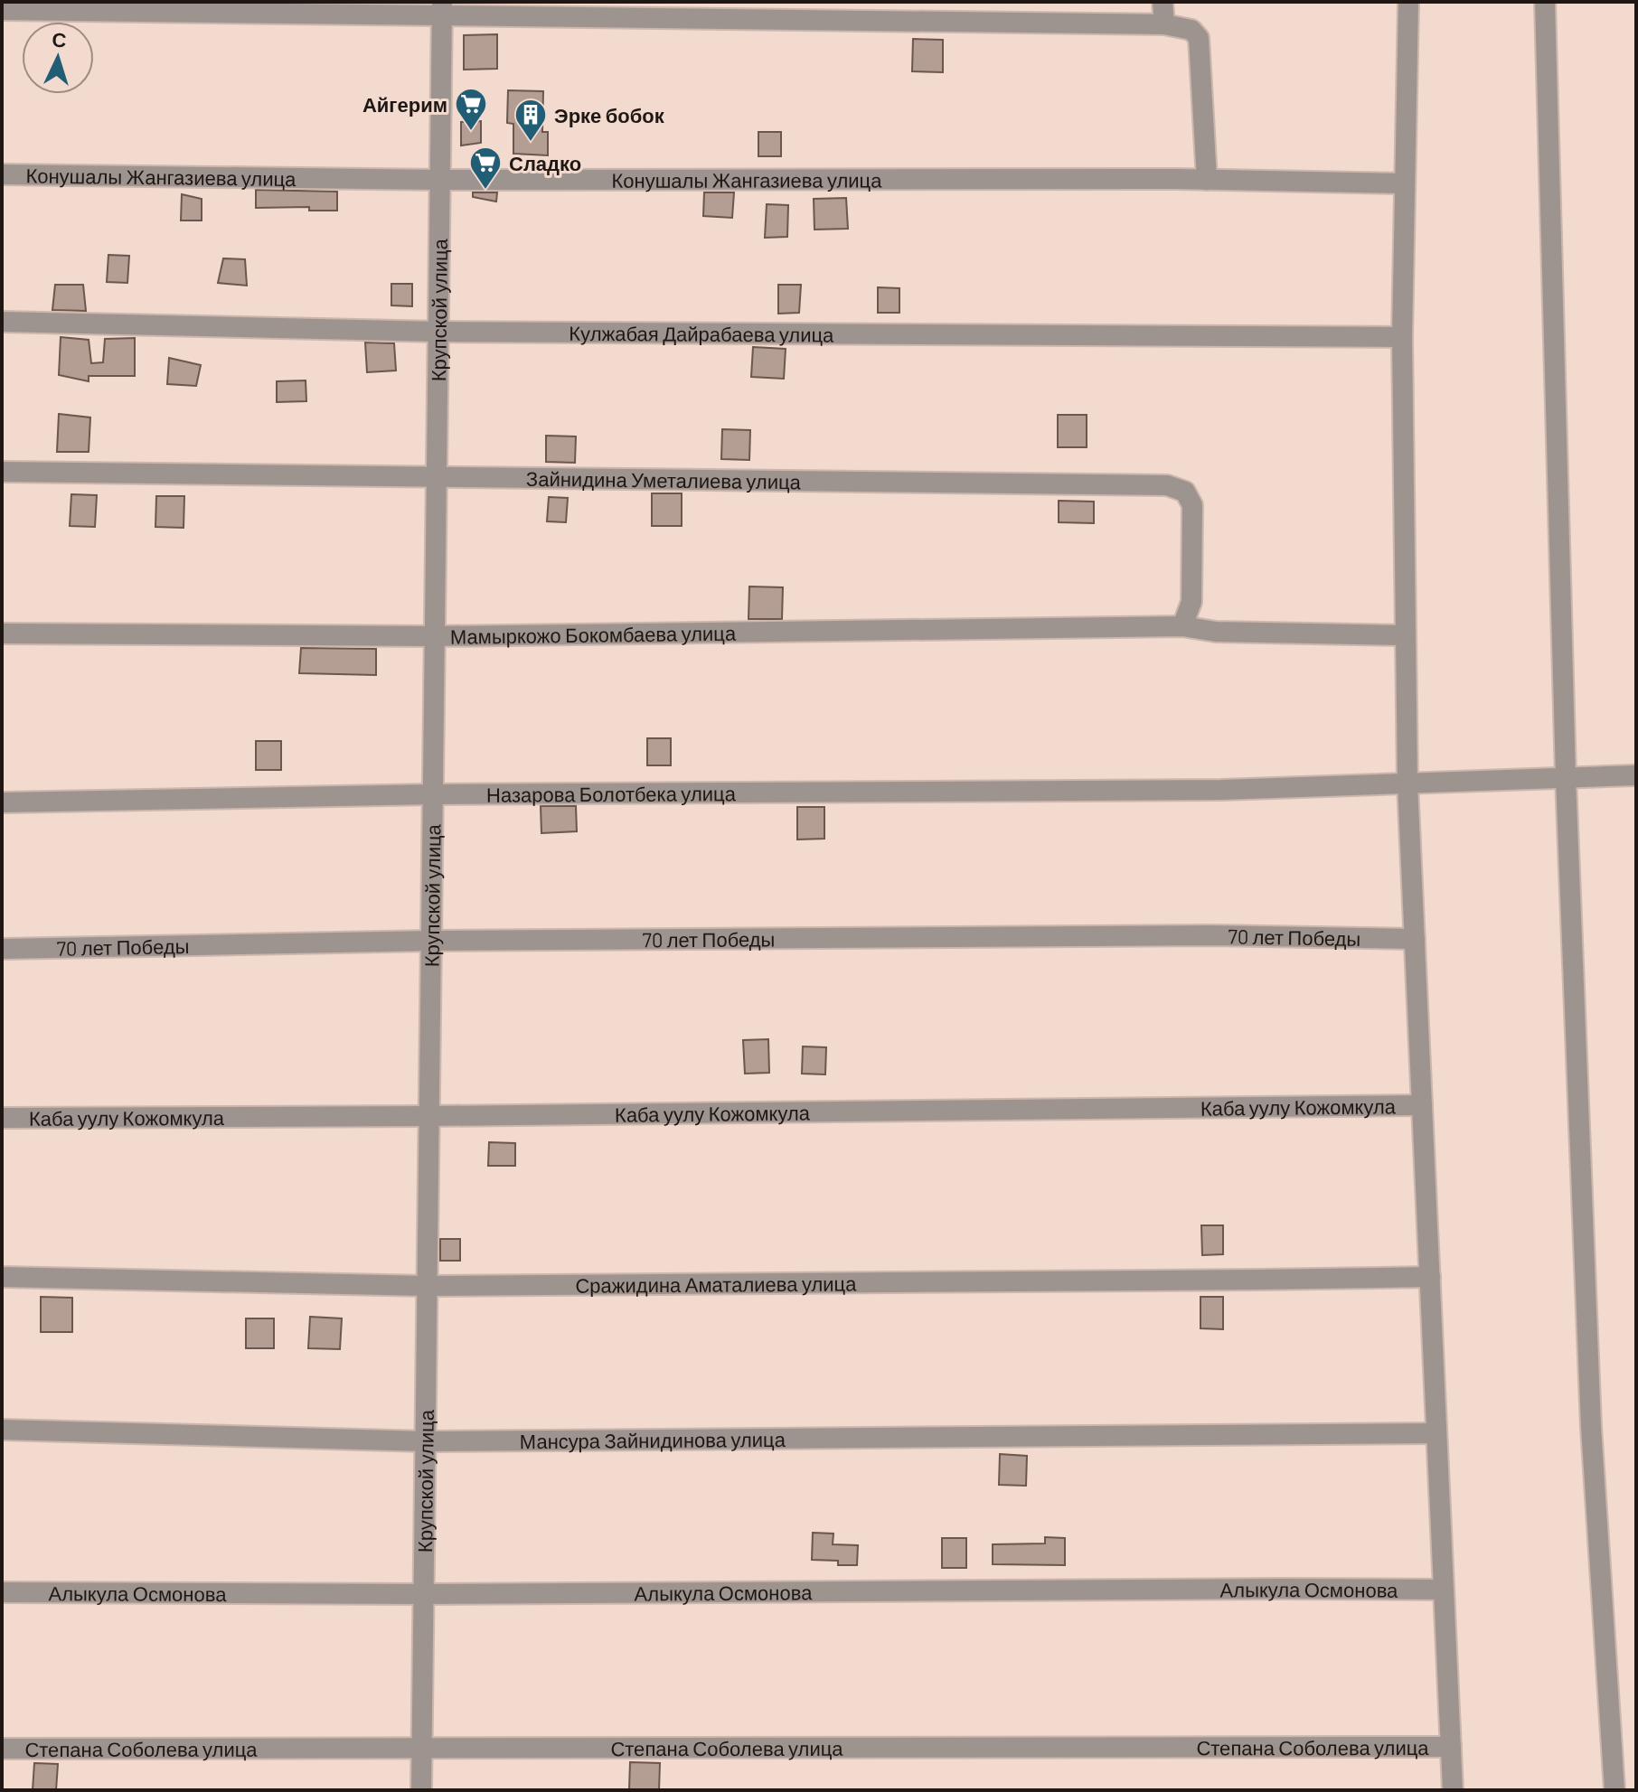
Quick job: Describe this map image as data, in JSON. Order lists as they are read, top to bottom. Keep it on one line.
{"streets":{"street":["Конушалы Жангазиева улица","Крупской улица","Кулжабая Дайрабаева улица","Зайнидина Уметалиева улица","Мамыркожо Бокомбаева улица","Назарова Болотбека улица","70 лет Победы","Каба уулу Кожомкула","Сражидина Аматалиева улица","Мансура Зайнидинова улица","Алыкула Осмонова","Степана Соболева улица"]},"crossings":[["Конушалы Жангазиева улица","Крупской улица"],["Крупской улица","Кулжабая Дайрабаева улица"],["Крупской улица","Зайнидина Уметалиева улица"],["Крупской улица","Мамыркожо Бокомбаева улица"],["Крупской улица","Назарова Болотбека улица"],["Крупской улица","70 лет Победы"],["Крупской улица","Каба уулу Кожомкула"],["Крупской улица","Сражидина Аматалиева улица"],["Крупской улица","Мансура Зайнидинова улица"],["Крупской улица","Алыкула Осмонова"],["Крупской улица","Степана Соболева улица"],["Зайнидина Уметалиева улица","Мамыркожо Бокомбаева улица"]],"places":{"supermarket":["Айгерим","Сладко"],"building":["Эрке бобок"]},"north":"top"}
